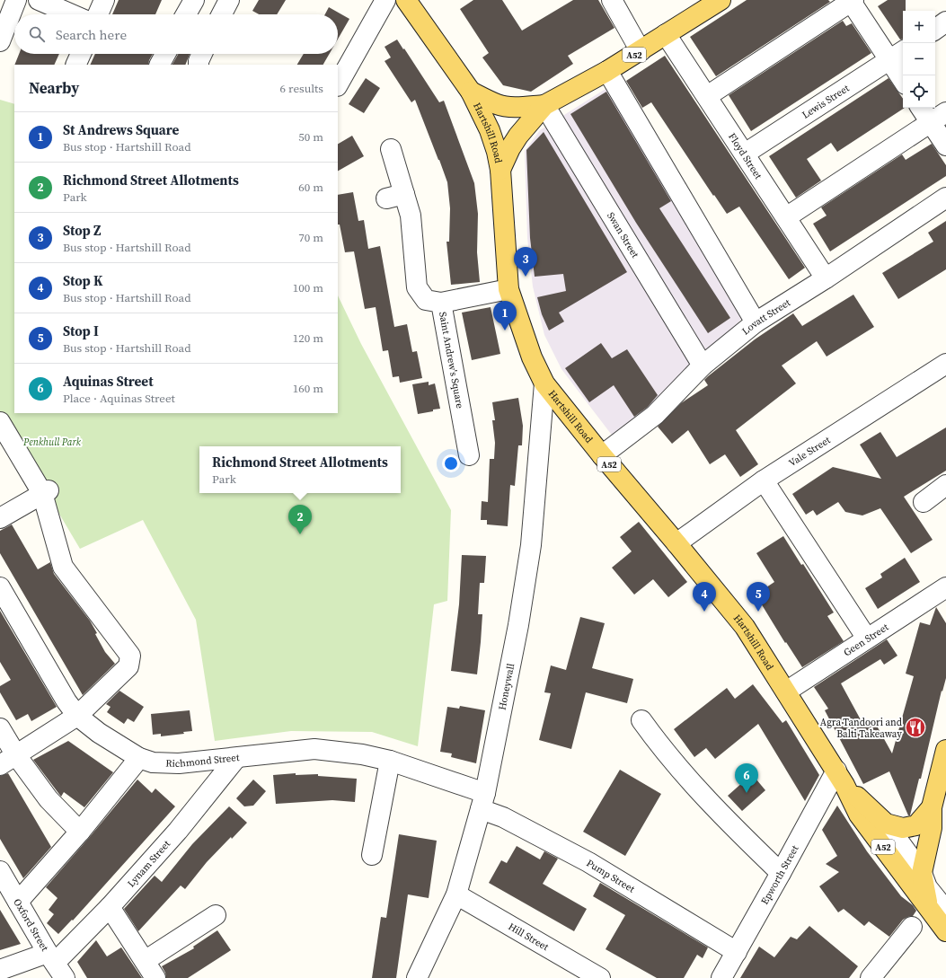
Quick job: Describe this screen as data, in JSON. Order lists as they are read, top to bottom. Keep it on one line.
{"streets":{"main road":["A52","Hartshill Road"],"street":["Lewis Street","Floyd Street","Swan Street","Lovatt Street","Saint Andrew's Square","Vale Street","Geen Street","Honeywall","Richmond Street","Lynam Street","Epworth Street","Pump Street","Oxford Street","Hill Street"]},"crossings":[["A52","Hartshill Road"],["A52","Floyd Street"],["A52","Swan Street"],["Lewis Street","Floyd Street"],["Hartshill Road","Lovatt Street"],["Hartshill Road","Vale Street"],["Hartshill Road","Geen Street"],["Hartshill Road","Honeywall"],["Hartshill Road","Epworth Street"],["Floyd Street","Lovatt Street"],["Swan Street","Lovatt Street"],["Honeywall","Richmond Street"],["Honeywall","Pump Street"],["Honeywall","Hill Street"],["Richmond Street","Lynam Street"],["Richmond Street","Pump Street"],["Lynam Street","Oxford Street"],["Epworth Street","Pump Street"]],"parks":["Penkhull Park"],"places":{"restaurant":["Agra Tandoori and Balti Takeaway"]},"page":{"map_buttons":["+","−"],"search":"Search here","heading":["Nearby","6 results"],"list":[{"mark":"1","name":"St Andrews Square","note":"Bus stop · Hartshill Road","value":"50 m"},{"mark":"2","name":"Richmond Street Allotments","note":"Park","value":"60 m"},{"mark":"3","name":"Stop Z","note":"Bus stop · Hartshill Road","value":"70 m"},{"mark":"4","name":"Stop K","note":"Bus stop · Hartshill Road","value":"100 m"},{"mark":"5","name":"Stop I","note":"Bus stop · Hartshill Road","value":"120 m"},{"mark":"6","name":"Aquinas Street","note":"Place · Aquinas Street","value":"160 m"}],"pins":["3","1","2","4","5","6"],"popup":["Richmond Street Allotments","Park"]}}
